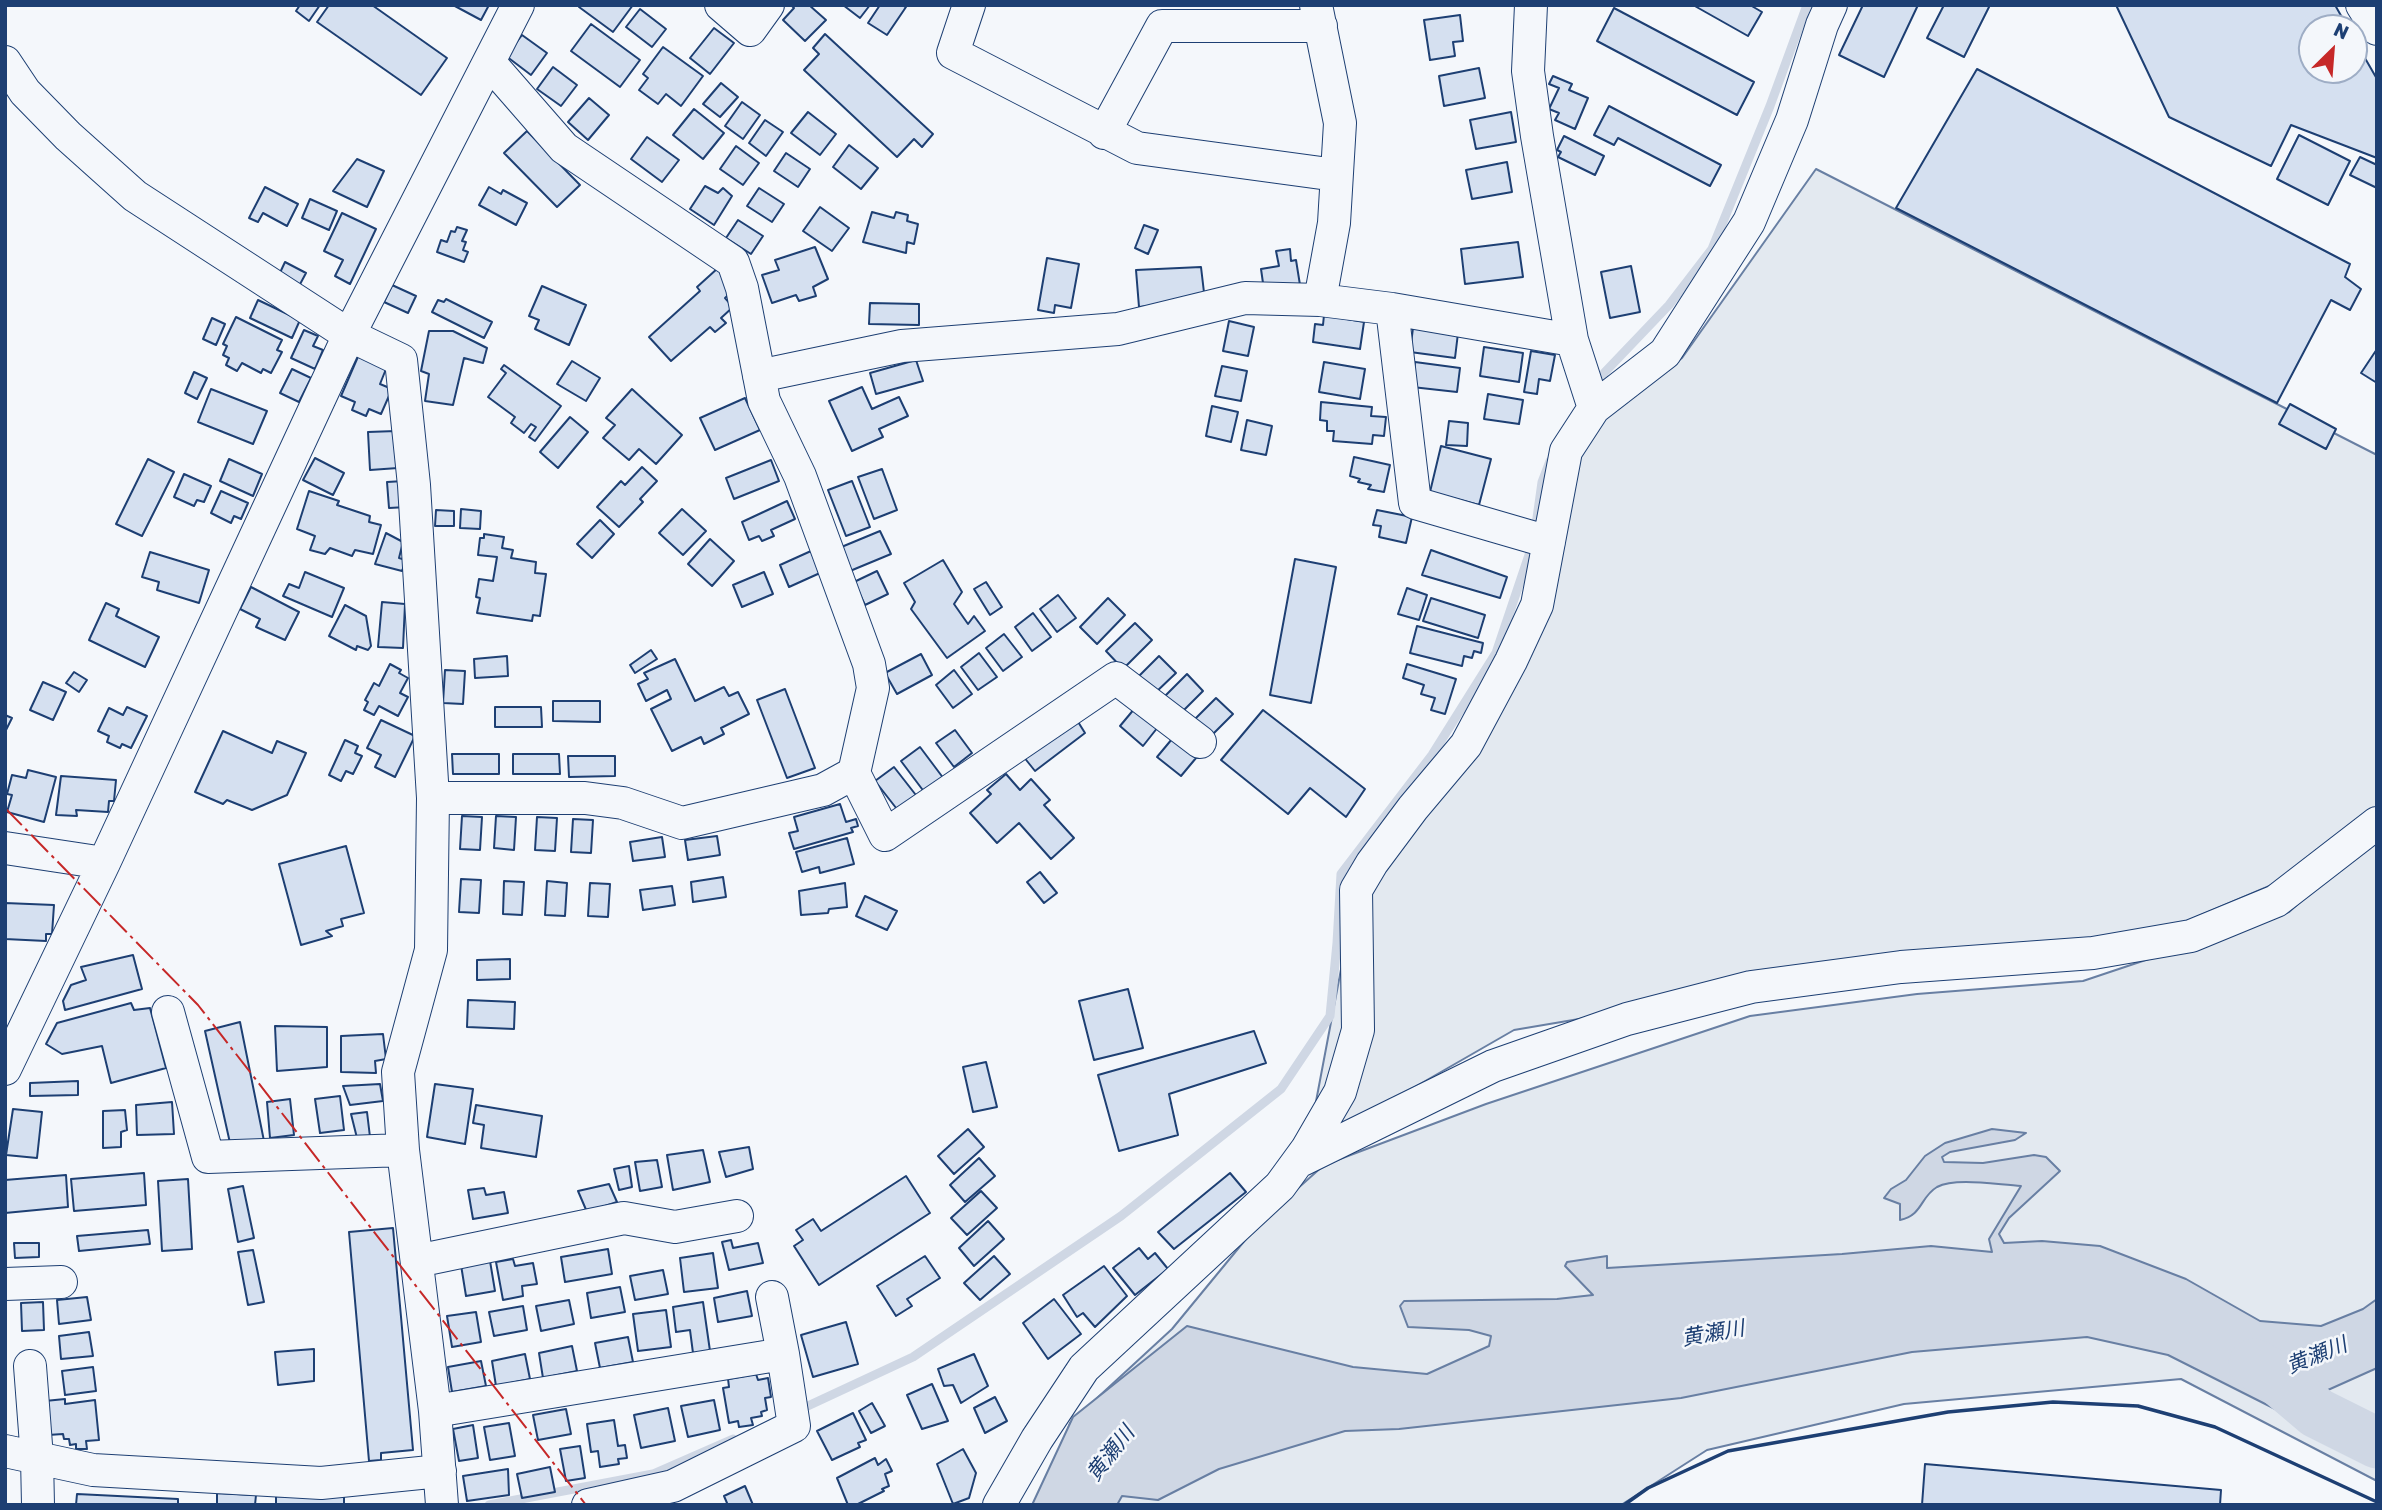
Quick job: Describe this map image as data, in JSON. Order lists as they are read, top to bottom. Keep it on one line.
{"water":["黄瀬川"],"north":"top right"}
